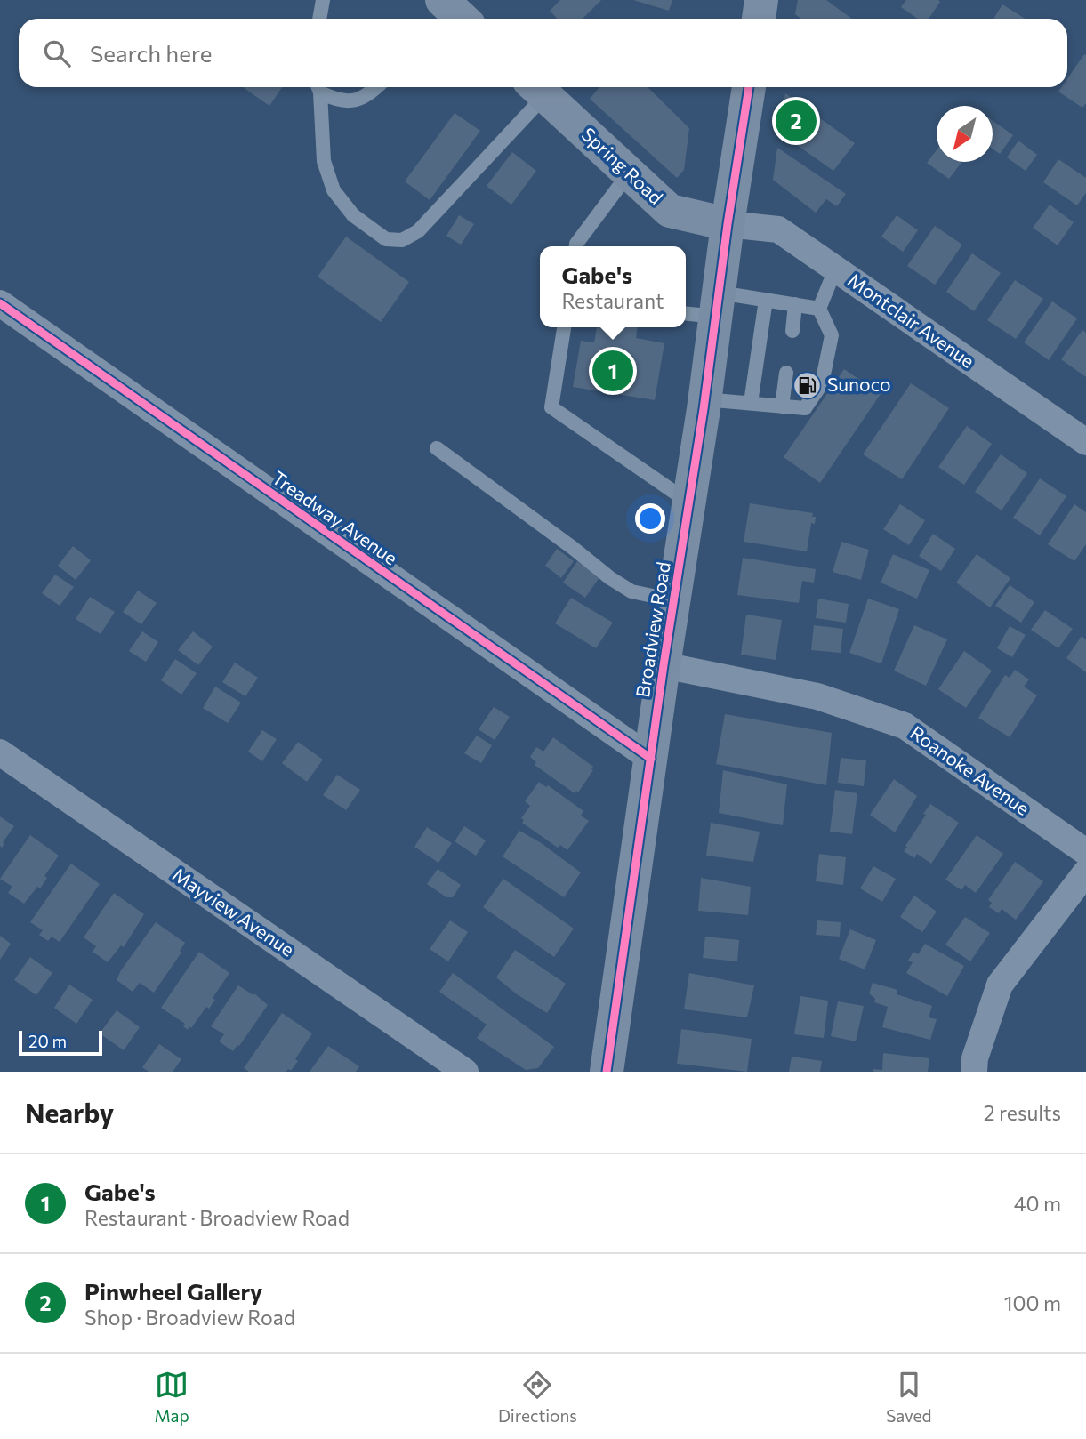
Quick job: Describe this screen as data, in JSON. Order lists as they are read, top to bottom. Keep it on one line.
{"streets":{"main road":["Spring Road","Broadview Road"],"street":["Montclair Avenue","Treadway Avenue","Roanoke Avenue","Mayview Avenue"]},"crossings":[["Spring Road","Montclair Avenue"],["Spring Road","Broadview Road"],["Montclair Avenue","Broadview Road"],["Treadway Avenue","Broadview Road"],["Broadview Road","Roanoke Avenue"]],"places":{"fuel station":["Sunoco"]},"scale_bar":"20 m","north":"bottom left","page":{"search":"Search here","pins":["2","1"],"popup":["Gabe's","Restaurant"],"scale":"20 m","heading":["Nearby","2 results"],"list":[{"mark":"1","name":"Gabe's","note":"Restaurant · Broadview Road","value":"40 m"},{"mark":"2","name":"Pinwheel Gallery","note":"Shop · Broadview Road","value":"100 m"}],"nav":["Map","Directions","Saved"]}}
